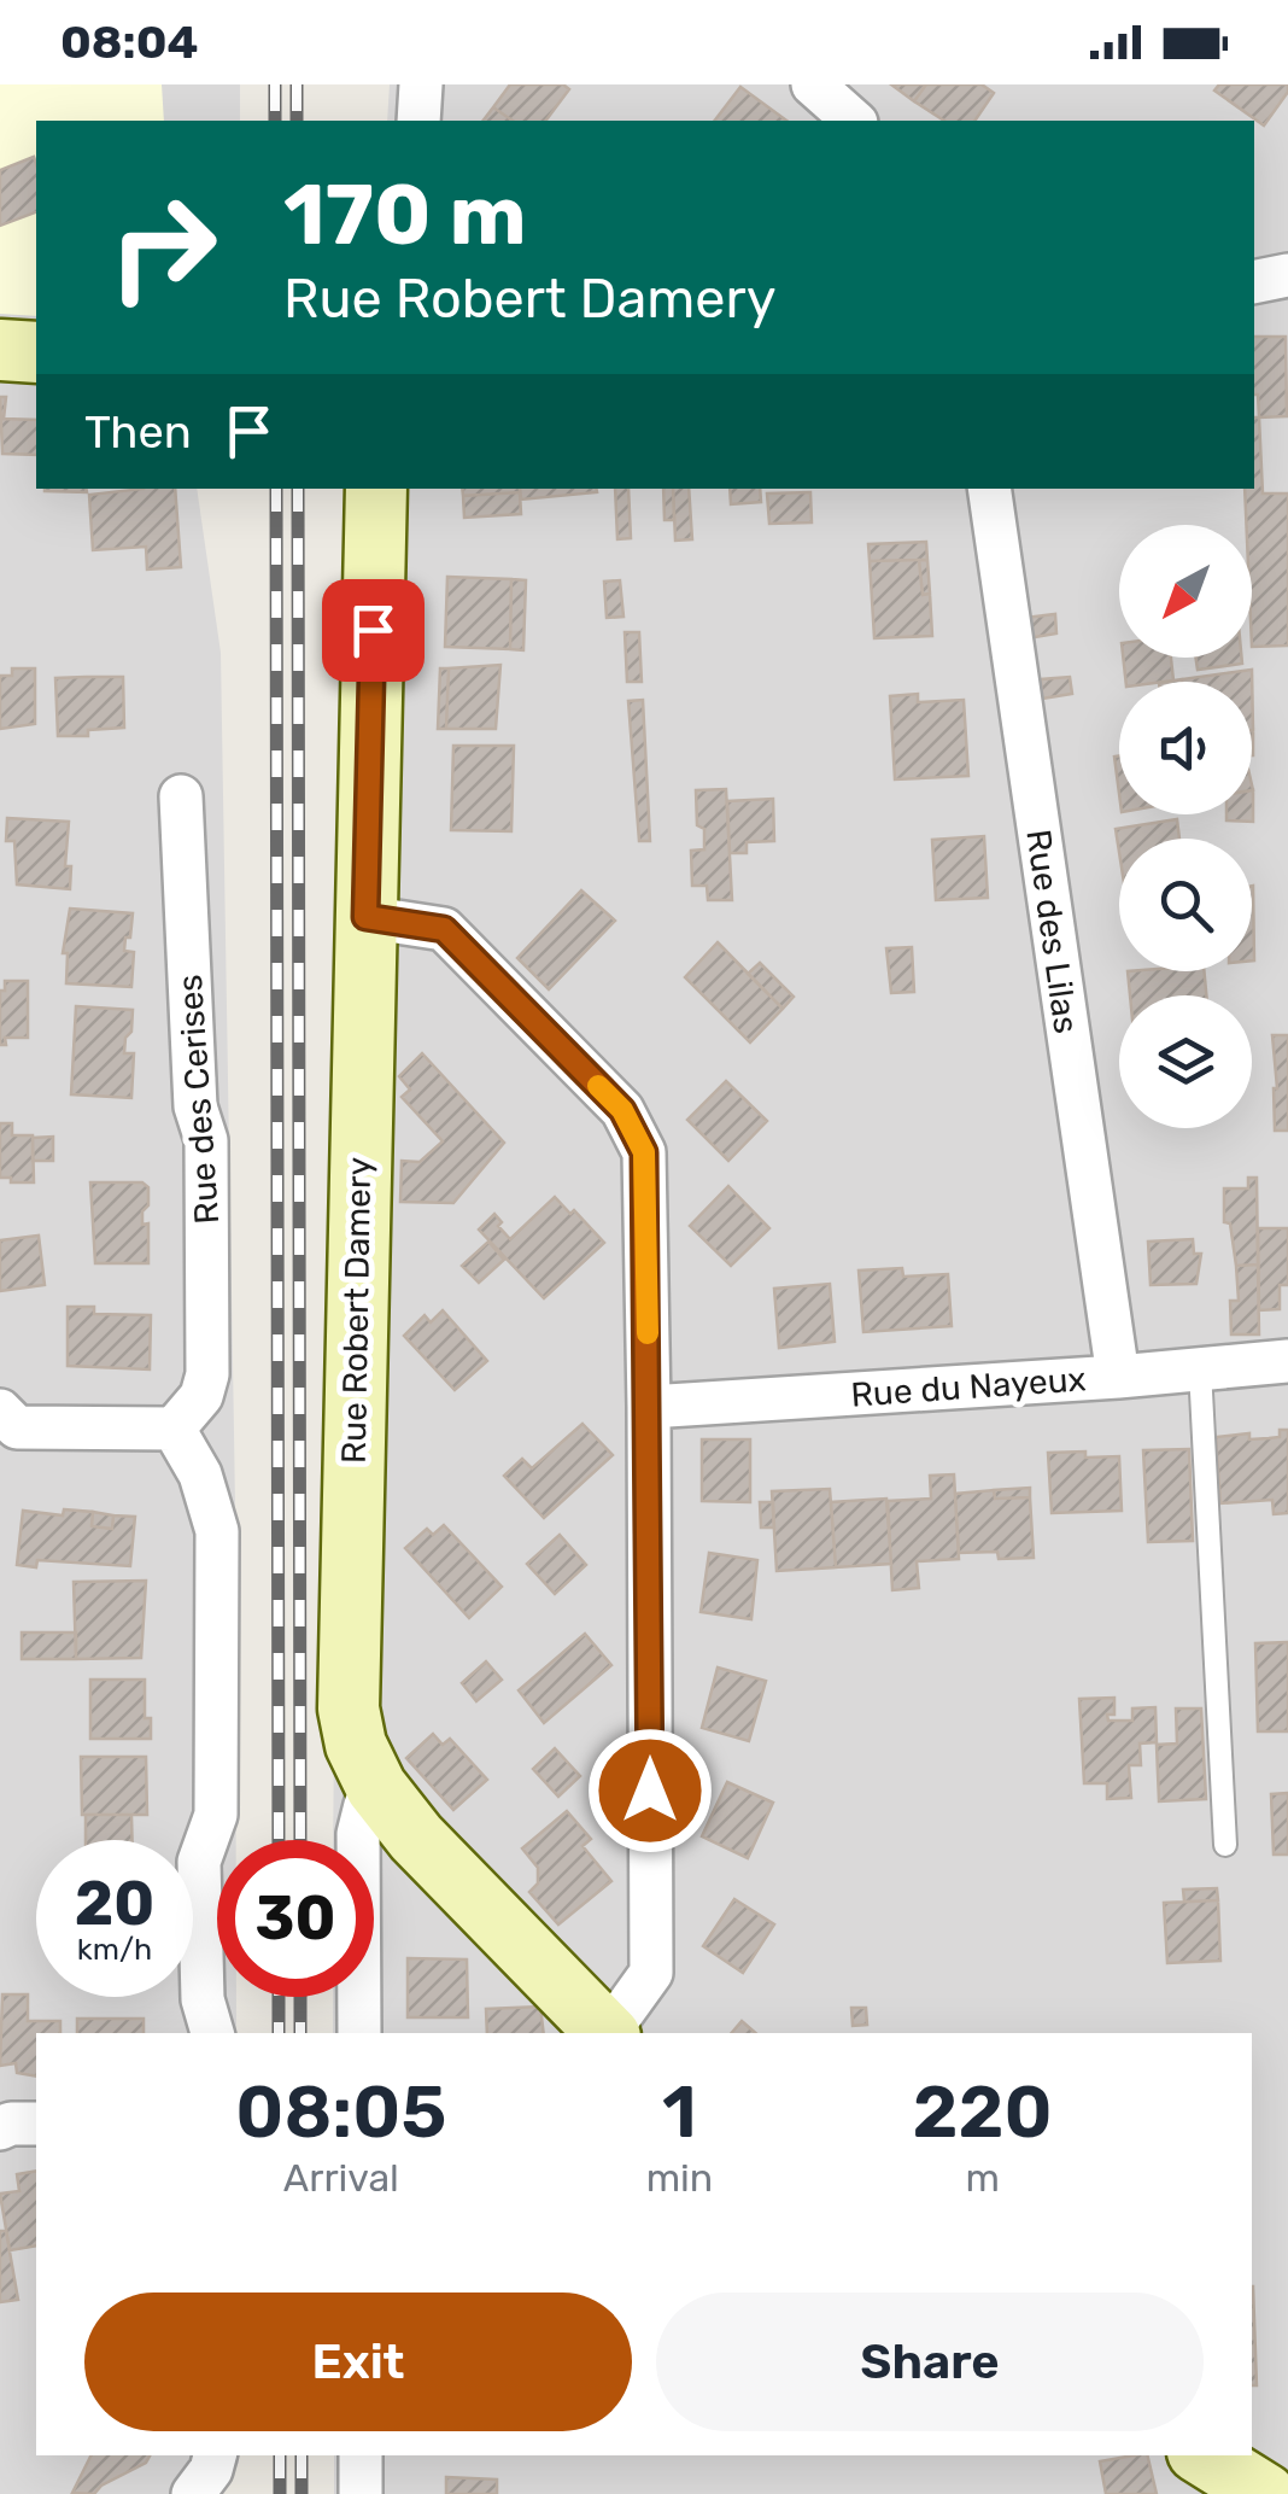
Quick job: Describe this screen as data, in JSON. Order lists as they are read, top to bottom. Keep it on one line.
{"streets":{"street":["Rue des Lilas","Rue des Cerises","Rue Robert Damery","Rue du Nayeux"]},"crossings":[["Rue des Lilas","Rue du Nayeux"]],"north":"bottom left","page":{"status":"08:04","turn":["170 m","Rue Robert Damery"],"then":"Then","speed":"20 km/h","limit":"30","eta":["08:05","Arrival","1","min","220","m"],"buttons":["Exit","Share"]}}
